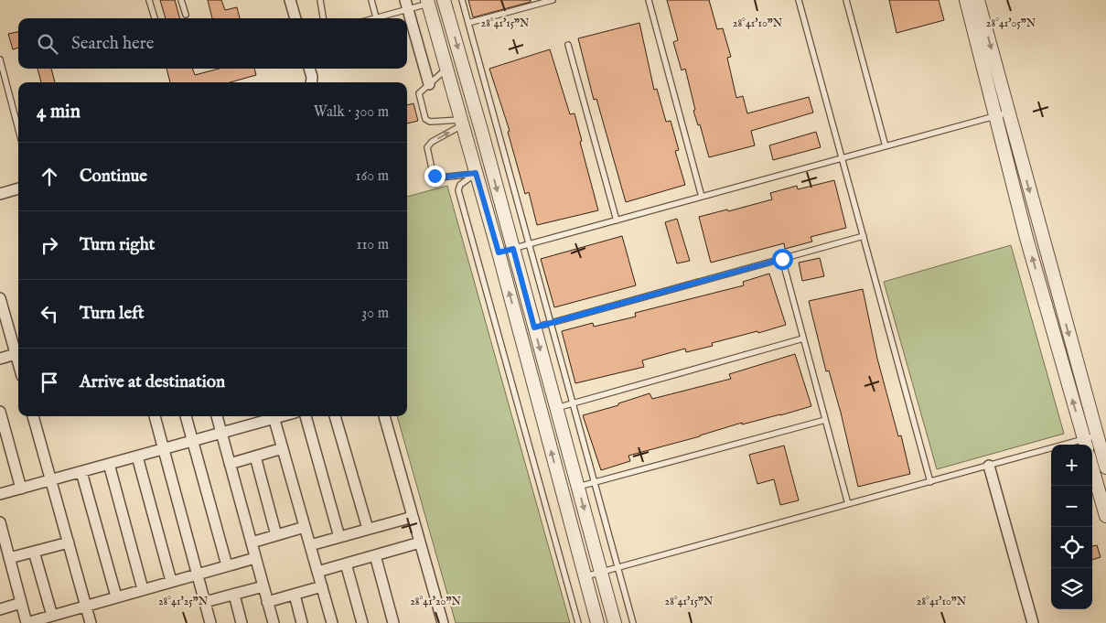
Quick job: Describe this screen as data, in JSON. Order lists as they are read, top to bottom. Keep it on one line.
{"page":{"search":"Search here","heading":["4 min","Walk · 300 m"],"list":[["Continue","160 m"],["Turn right","110 m"],["Turn left","30 m"],"Arrive at destination"],"map_buttons":["+","−"]},"coordinates":["28°41'10\"N","28°41'15\"N","28°41'05\"N","28°41'25\"N","28°41'20\"N"]}
